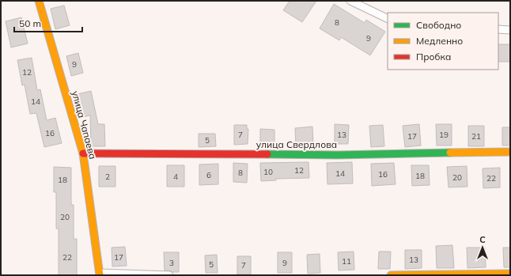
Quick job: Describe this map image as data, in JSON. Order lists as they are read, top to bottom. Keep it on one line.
{"streets":{"street":["улица Чапаева","улица Свердлова"]},"crossings":[["улица Чапаева","улица Свердлова"]],"house_numbers":["8","9","9","12","14","16","7","13","19","17","21","5","12","10","8","14","16","6","18","2","4","20","22","18","20","22","17","13","11","3","9","5","7"],"legend":["Свободно","Медленно","Пробка"],"scale_bar":"50 m","north":"top"}
